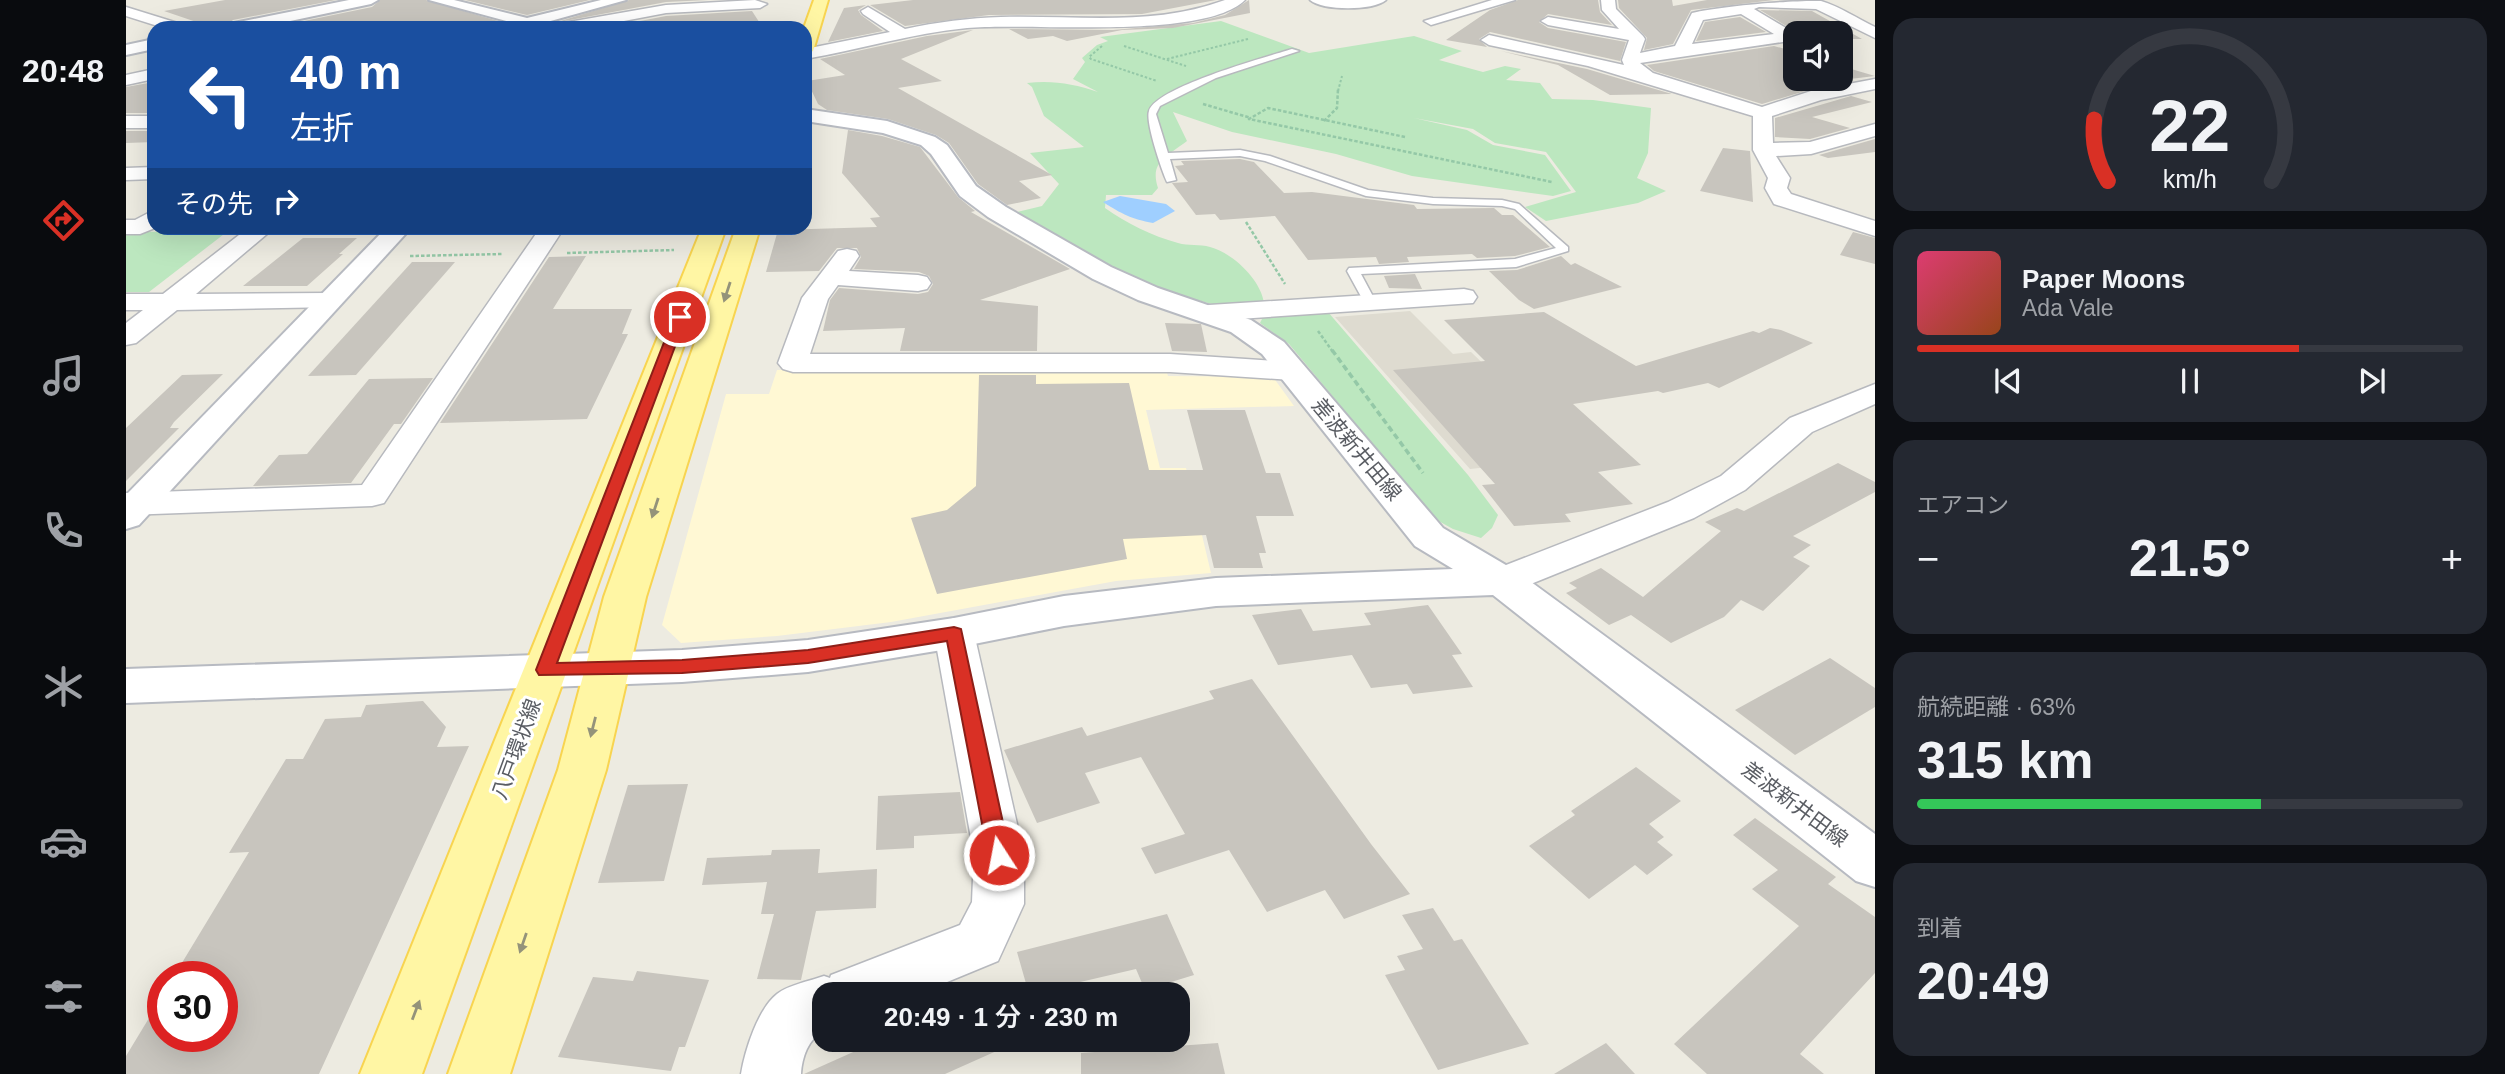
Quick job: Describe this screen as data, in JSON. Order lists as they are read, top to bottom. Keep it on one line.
{"streets":{"main road":["八戸環状線"],"street":["差波新井田線"]},"page":{"tabs":"20:48","turn":["40 m","左折"],"then":"その先","song":["Paper Moons","Ada Vale"],"tile":["エアコン",["航続距離 · 63%","315 km"],["到着","20:49"]],"heat":["−","21.5°","+"],"limit":"30","trip":"20:49 · 1 分 · 230 m","gauge":["22","km/h"]}}
